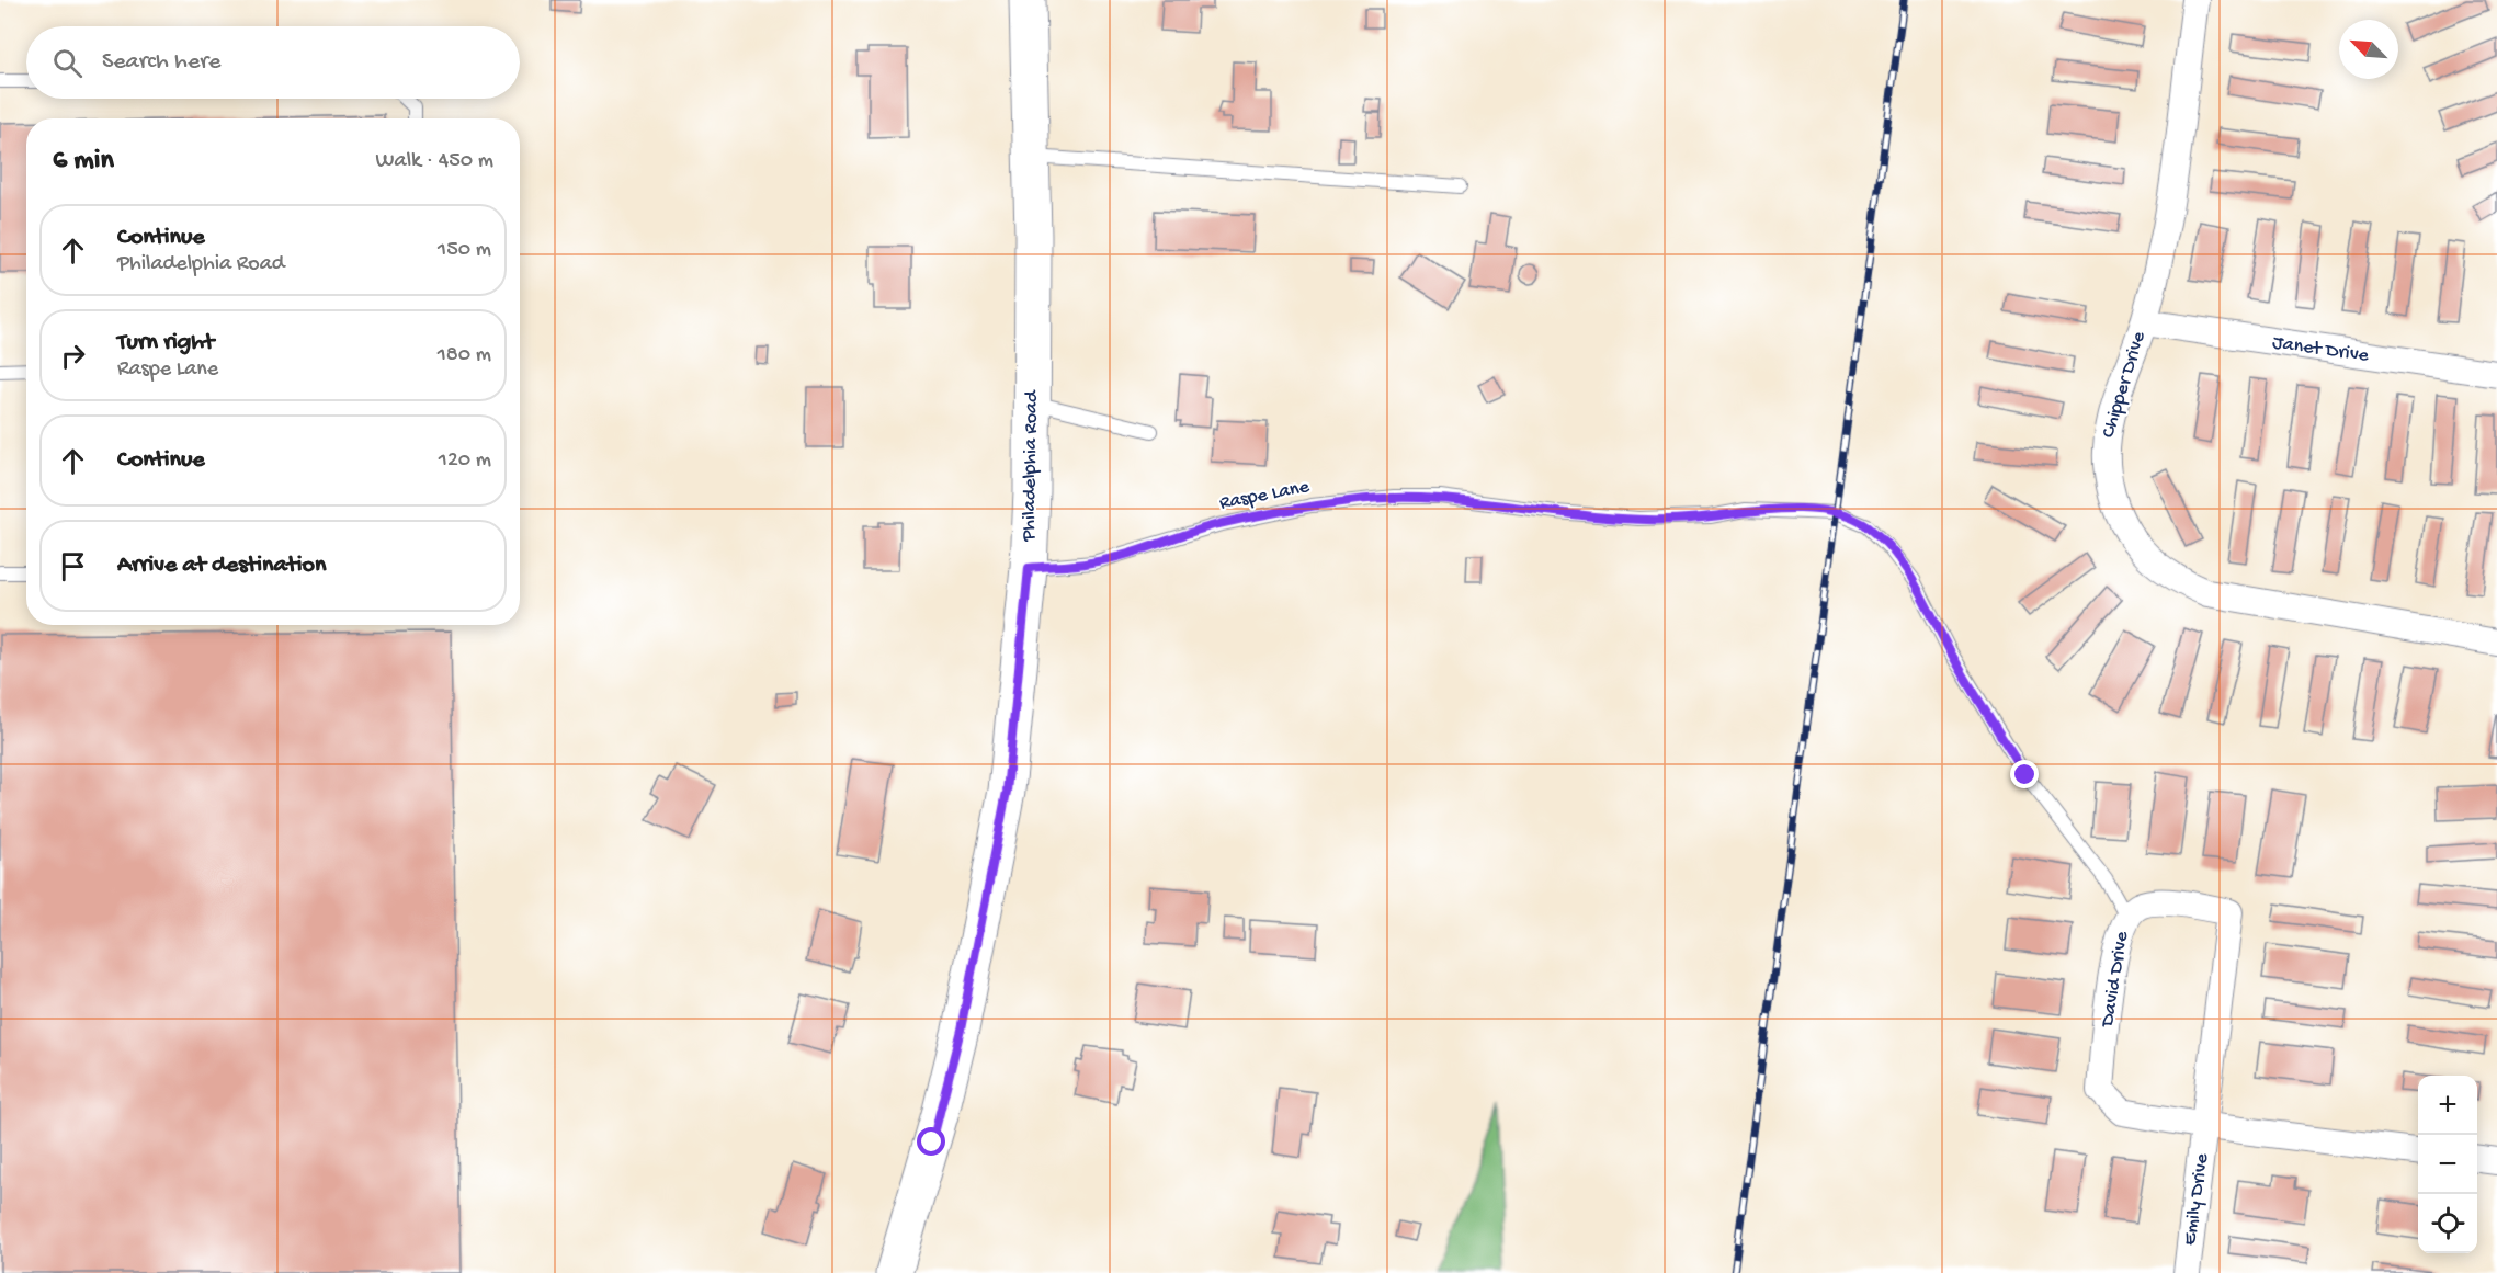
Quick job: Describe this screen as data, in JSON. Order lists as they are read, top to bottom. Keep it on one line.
{"streets":{"main road":["Philadelphia Road"],"street":["Janet Drive","Chipper Drive","David Drive","Emily Drive"],"lane":["Raspe Lane"]},"crossings":[["Janet Drive","Chipper Drive"],["Philadelphia Road","Raspe Lane"],["Raspe Lane","David Drive"],["David Drive","Emily Drive"]],"north":"top left","page":{"search":"Search here","heading":["6 min","Walk · 450 m"],"list":[["Continue","Philadelphia Road","150 m"],["Turn right","Raspe Lane","180 m"],["Continue","120 m"],"Arrive at destination"],"map_buttons":["+","−"]}}
